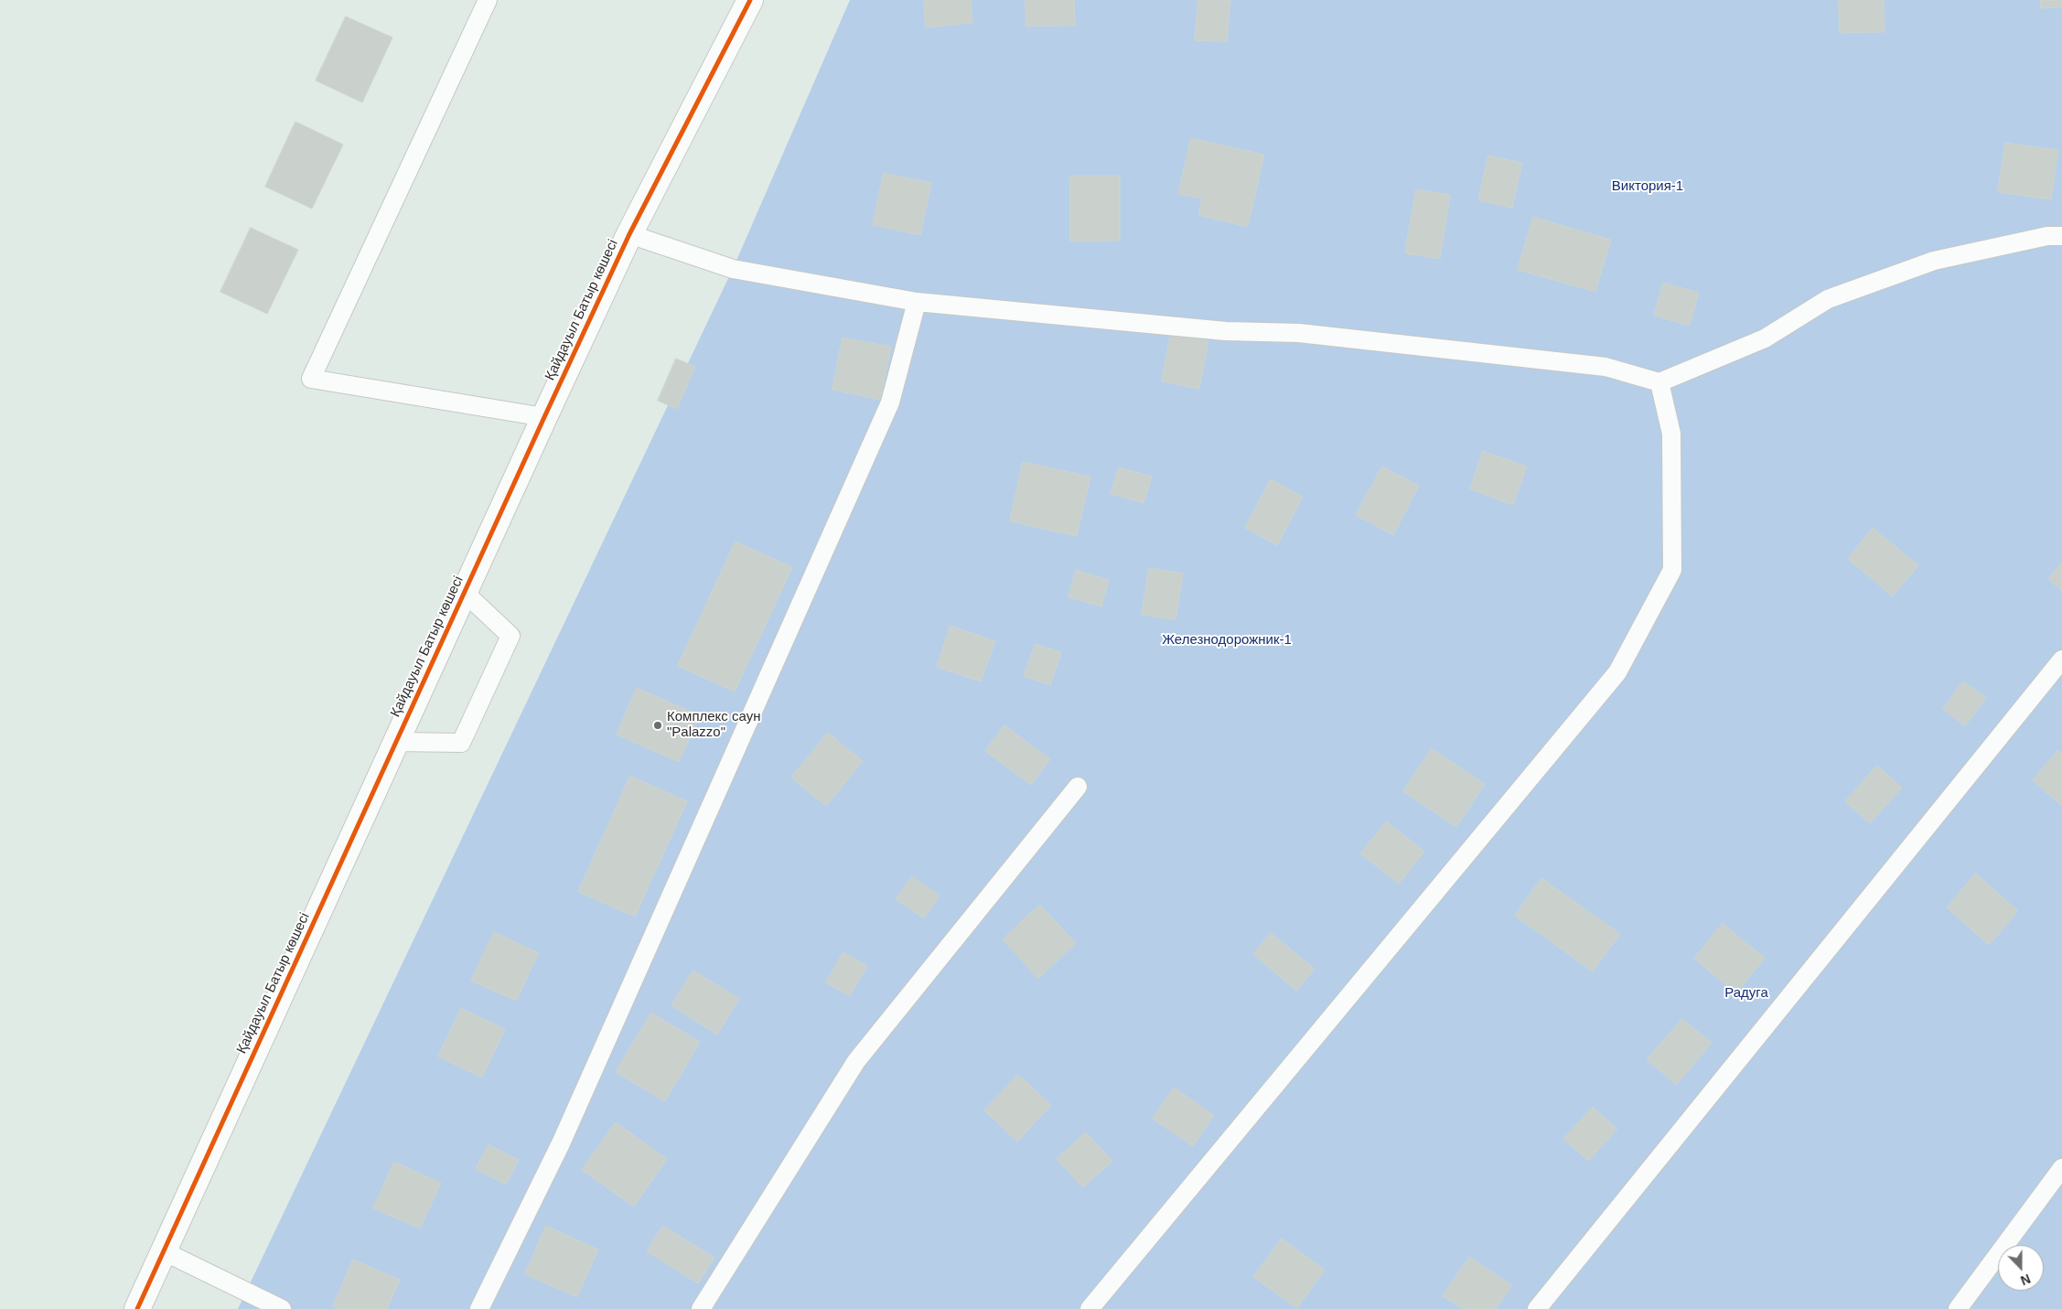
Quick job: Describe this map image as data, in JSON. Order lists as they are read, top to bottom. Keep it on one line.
{"streets":{"street":["Қайдауыл Батыр көшесі"]},"parks":["Виктория-1","Железнодорожник-1","Радуга"],"places":["Комплекс саун \"Palazzo\""],"north":"bottom"}
